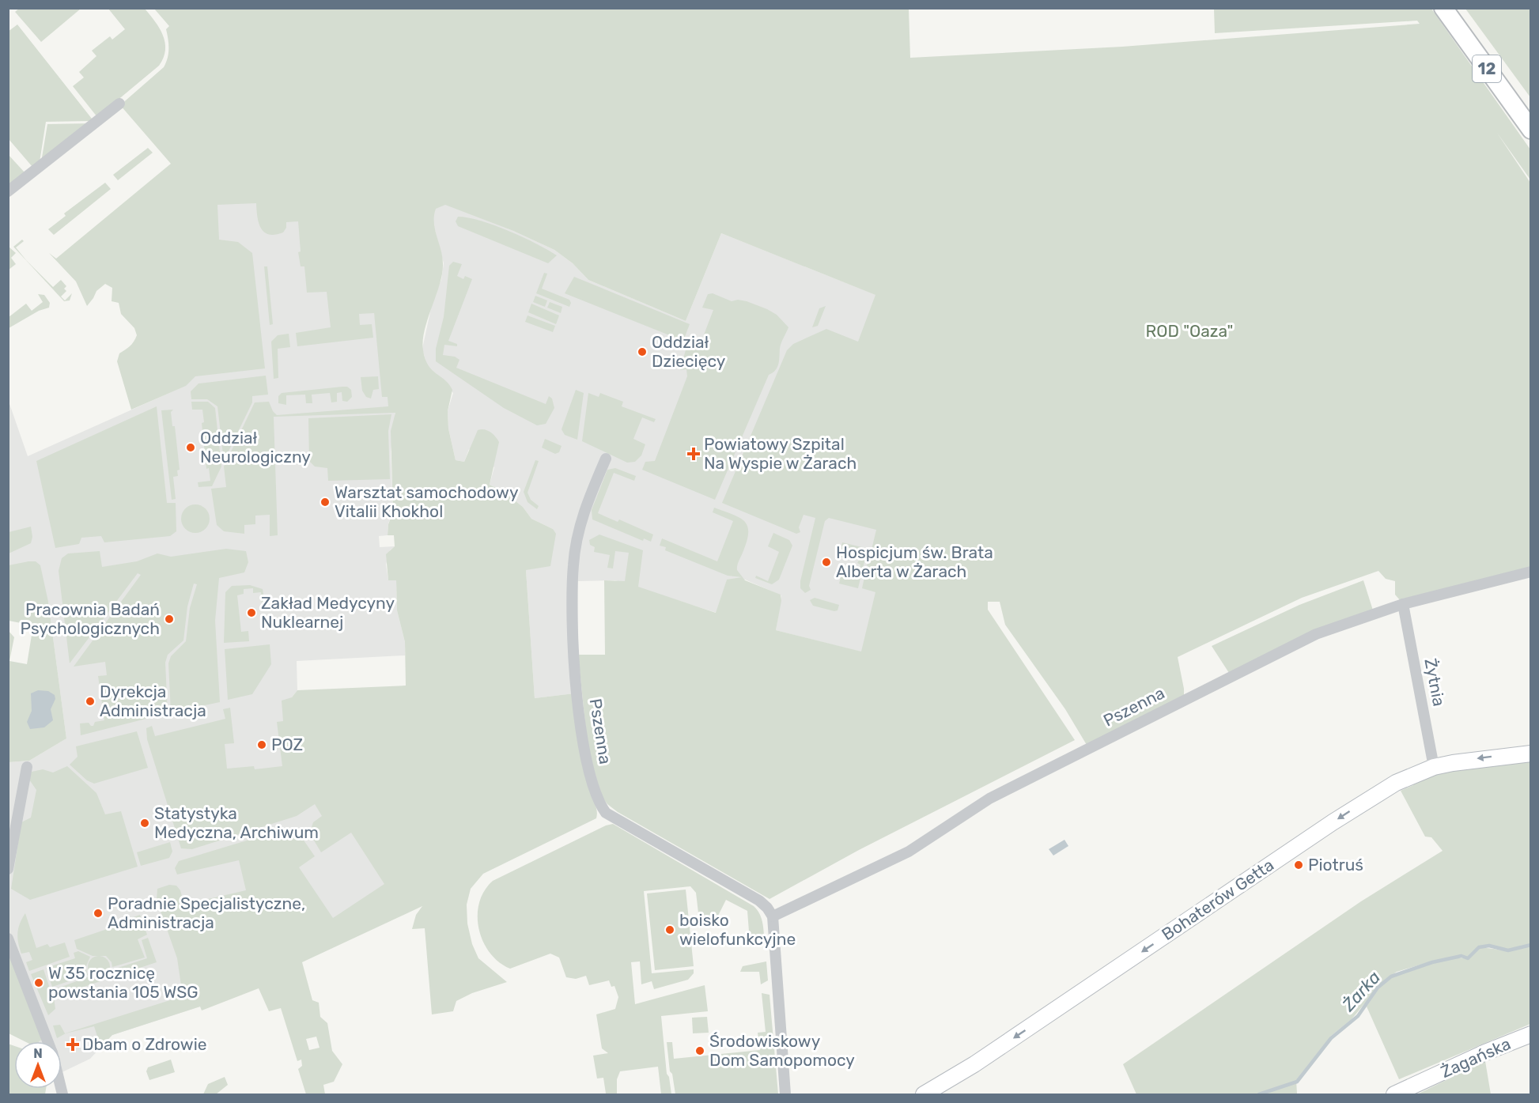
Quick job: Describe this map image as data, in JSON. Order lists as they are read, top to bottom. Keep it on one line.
{"streets":{"main road":["12"],"street":["Żytnia","Pszenna","Bohaterów Getta","Żagańska"]},"crossings":[["Żytnia","Pszenna"],["Żytnia","Bohaterów Getta"]],"one_way":["Bohaterów Getta"],"water":["Żarka"],"parks":["ROD \"Oaza\""],"places":{"other":["Oddział Dziecięcy","Oddział Neurologiczny","Warsztat samochodowy Vitalii Khokhol","Hospicjum św. Brata Alberta w Żarach","Zakład Medycyny Nuklearnej","Pracownia Badań Psychologicznych","Dyrekcja Administracja","POZ","Statystyka Medyczna, Archiwum","Piotruś","Poradnie Specjalistyczne, Administracja","boisko wielofunkcyjne","W 35 rocznicę powstania 105 WSG","Środowiskowy Dom Samopomocy"],"health":["Powiatowy Szpital Na Wyspie w Żarach","Dbam o Zdrowie"]},"north":"top"}
